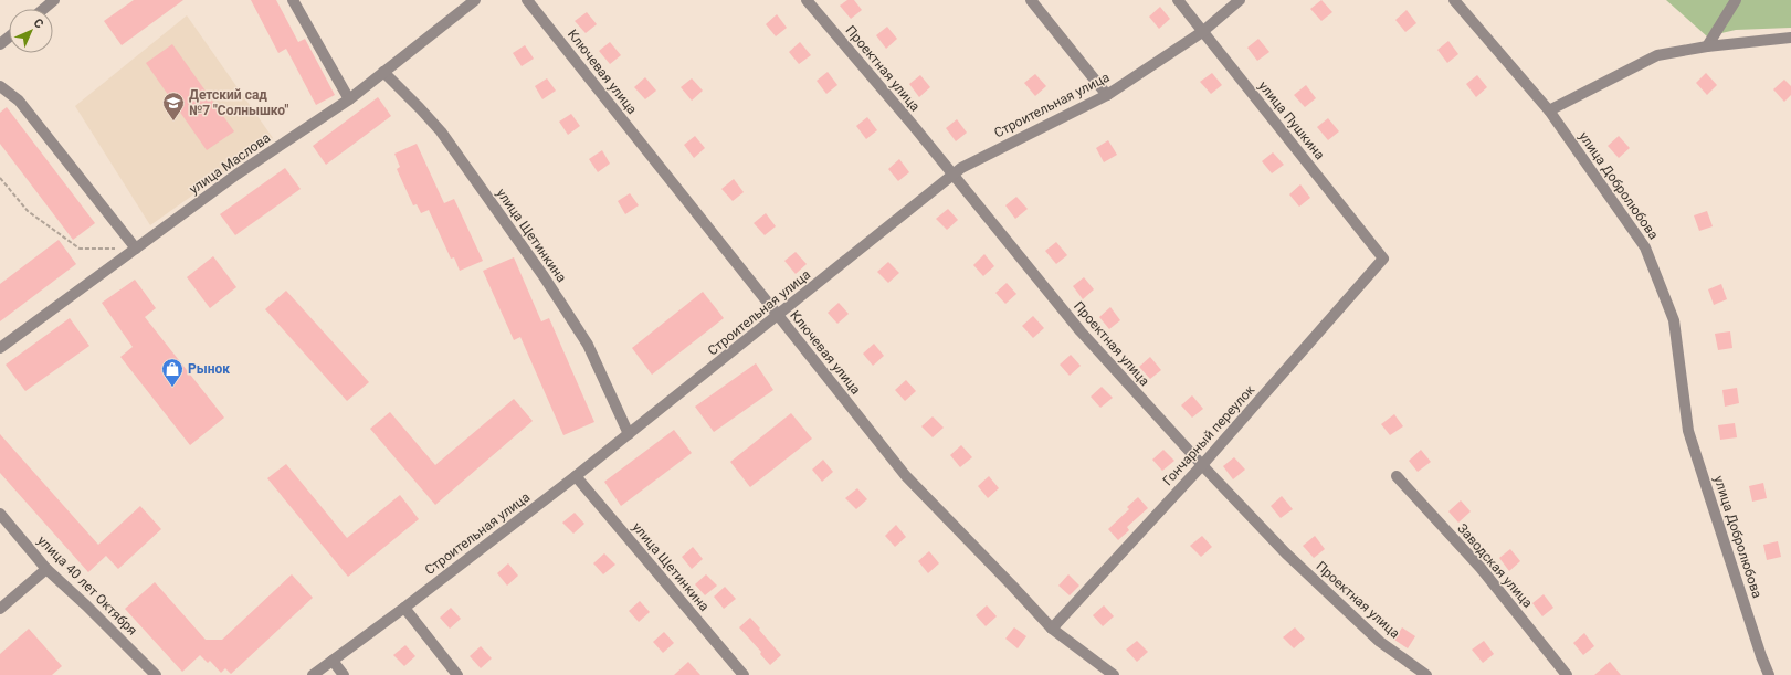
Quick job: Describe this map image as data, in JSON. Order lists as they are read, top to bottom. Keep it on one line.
{"streets":{"street":["Проектная улица","Ключевая улица","Строительная улица","улица Пушкина","улица Маслова","улица Добролюбова","улица Щетинкина","Гончарный переулок","Заводская улица","улица 40 лет Октября"]},"crossings":[["Проектная улица","Строительная улица"],["Проектная улица","Гончарный переулок"],["Ключевая улица","Строительная улица"],["Ключевая улица","Гончарный переулок"],["Строительная улица","улица Пушкина"],["Строительная улица","улица Щетинкина"],["улица Пушкина","Гончарный переулок"],["улица Маслова","улица Щетинкина"]],"places":{"school or university":["Детский сад №7 \"Солнышко\""],"shop":["Рынок"]},"north":"top right"}
